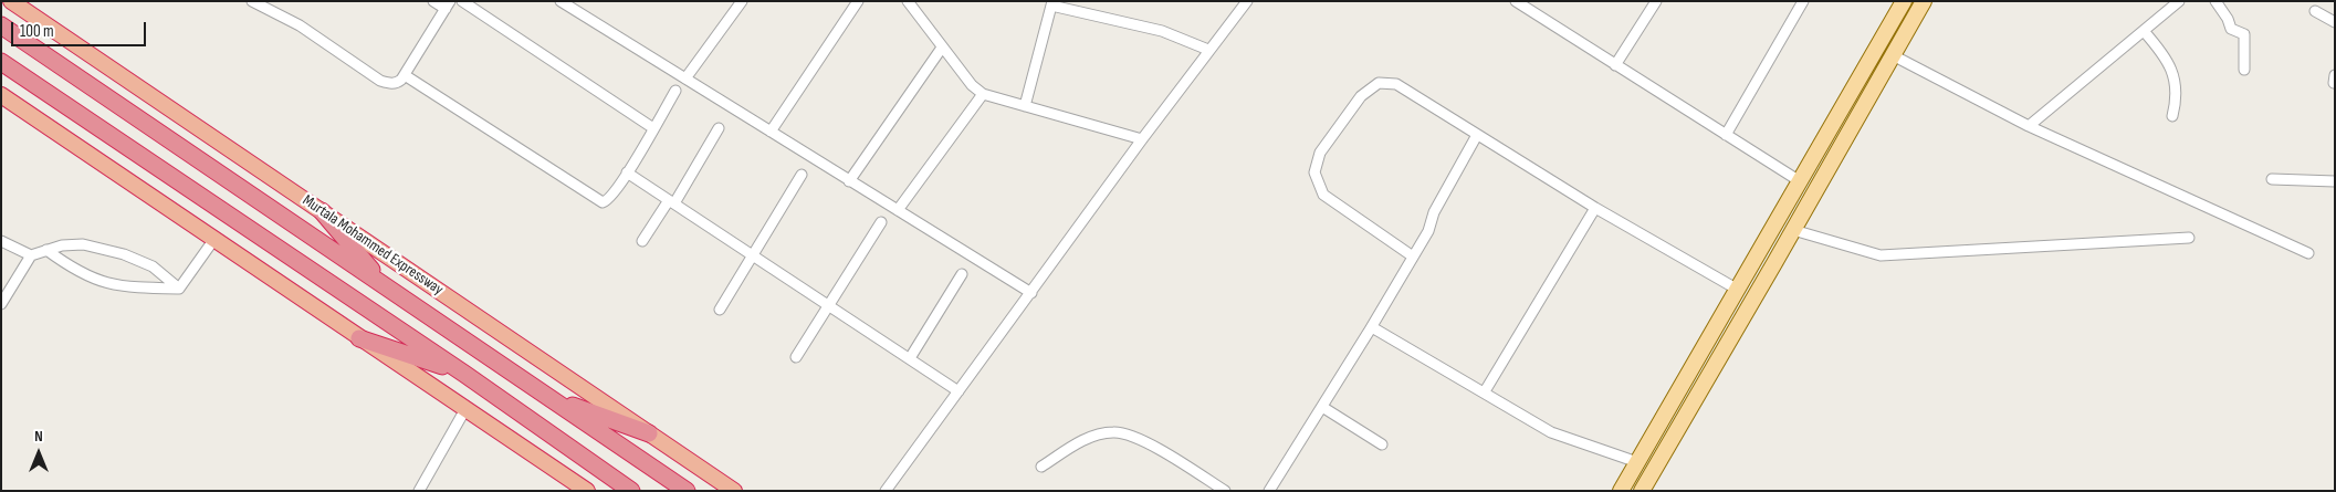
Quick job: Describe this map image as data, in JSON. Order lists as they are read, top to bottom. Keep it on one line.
{"streets":{"highway":["Murtala Mohammed Expressway"]},"scale_bar":"100 m","north":"top"}
